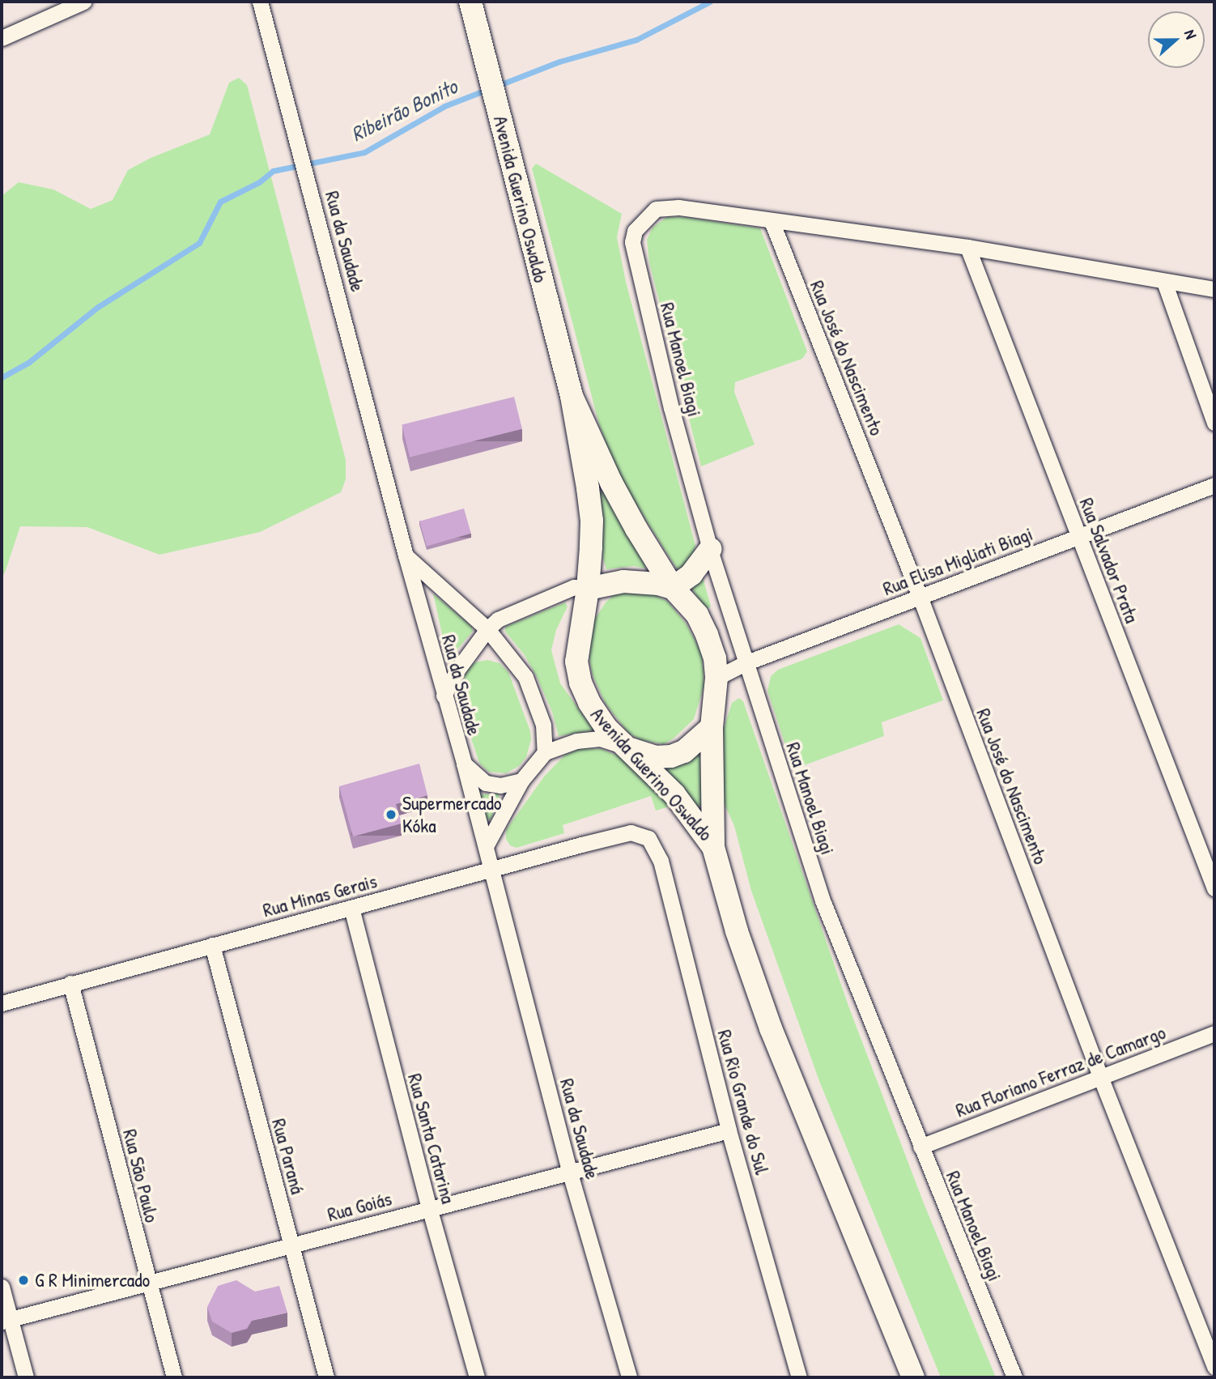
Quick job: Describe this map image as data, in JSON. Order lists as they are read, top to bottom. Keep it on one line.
{"streets":{"main road":["Avenida Guerino Oswaldo"],"street":["Rua da Saudade","Rua José do Nascimento","Rua Manoel Biagi","Rua Salvador Prata","Rua Elisa Migliati Biagi","Rua Minas Gerais","Rua Floriano Ferraz de Camargo","Rua Rio Grande do Sul","Rua Santa Catarina","Rua Paraná","Rua São Paulo","Rua Goiás"]},"crossings":[["Avenida Guerino Oswaldo","Rua Elisa Migliati Biagi"],["Rua da Saudade","Rua Minas Gerais"],["Rua da Saudade","Rua Goiás"],["Rua José do Nascimento","Rua Manoel Biagi"],["Rua José do Nascimento","Rua Elisa Migliati Biagi"],["Rua José do Nascimento","Rua Floriano Ferraz de Camargo"],["Rua Manoel Biagi","Rua Elisa Migliati Biagi"],["Rua Manoel Biagi","Rua Floriano Ferraz de Camargo"],["Rua Salvador Prata","Rua Elisa Migliati Biagi"],["Rua Minas Gerais","Rua Rio Grande do Sul"],["Rua Minas Gerais","Rua Santa Catarina"],["Rua Minas Gerais","Rua Paraná"],["Rua Minas Gerais","Rua São Paulo"],["Rua Rio Grande do Sul","Rua Goiás"],["Rua Santa Catarina","Rua Goiás"],["Rua Paraná","Rua Goiás"],["Rua São Paulo","Rua Goiás"]],"water":["Ribeirão Bonito"],"places":["Supermercado Kóka","G R Minimercado"],"north":"right"}
